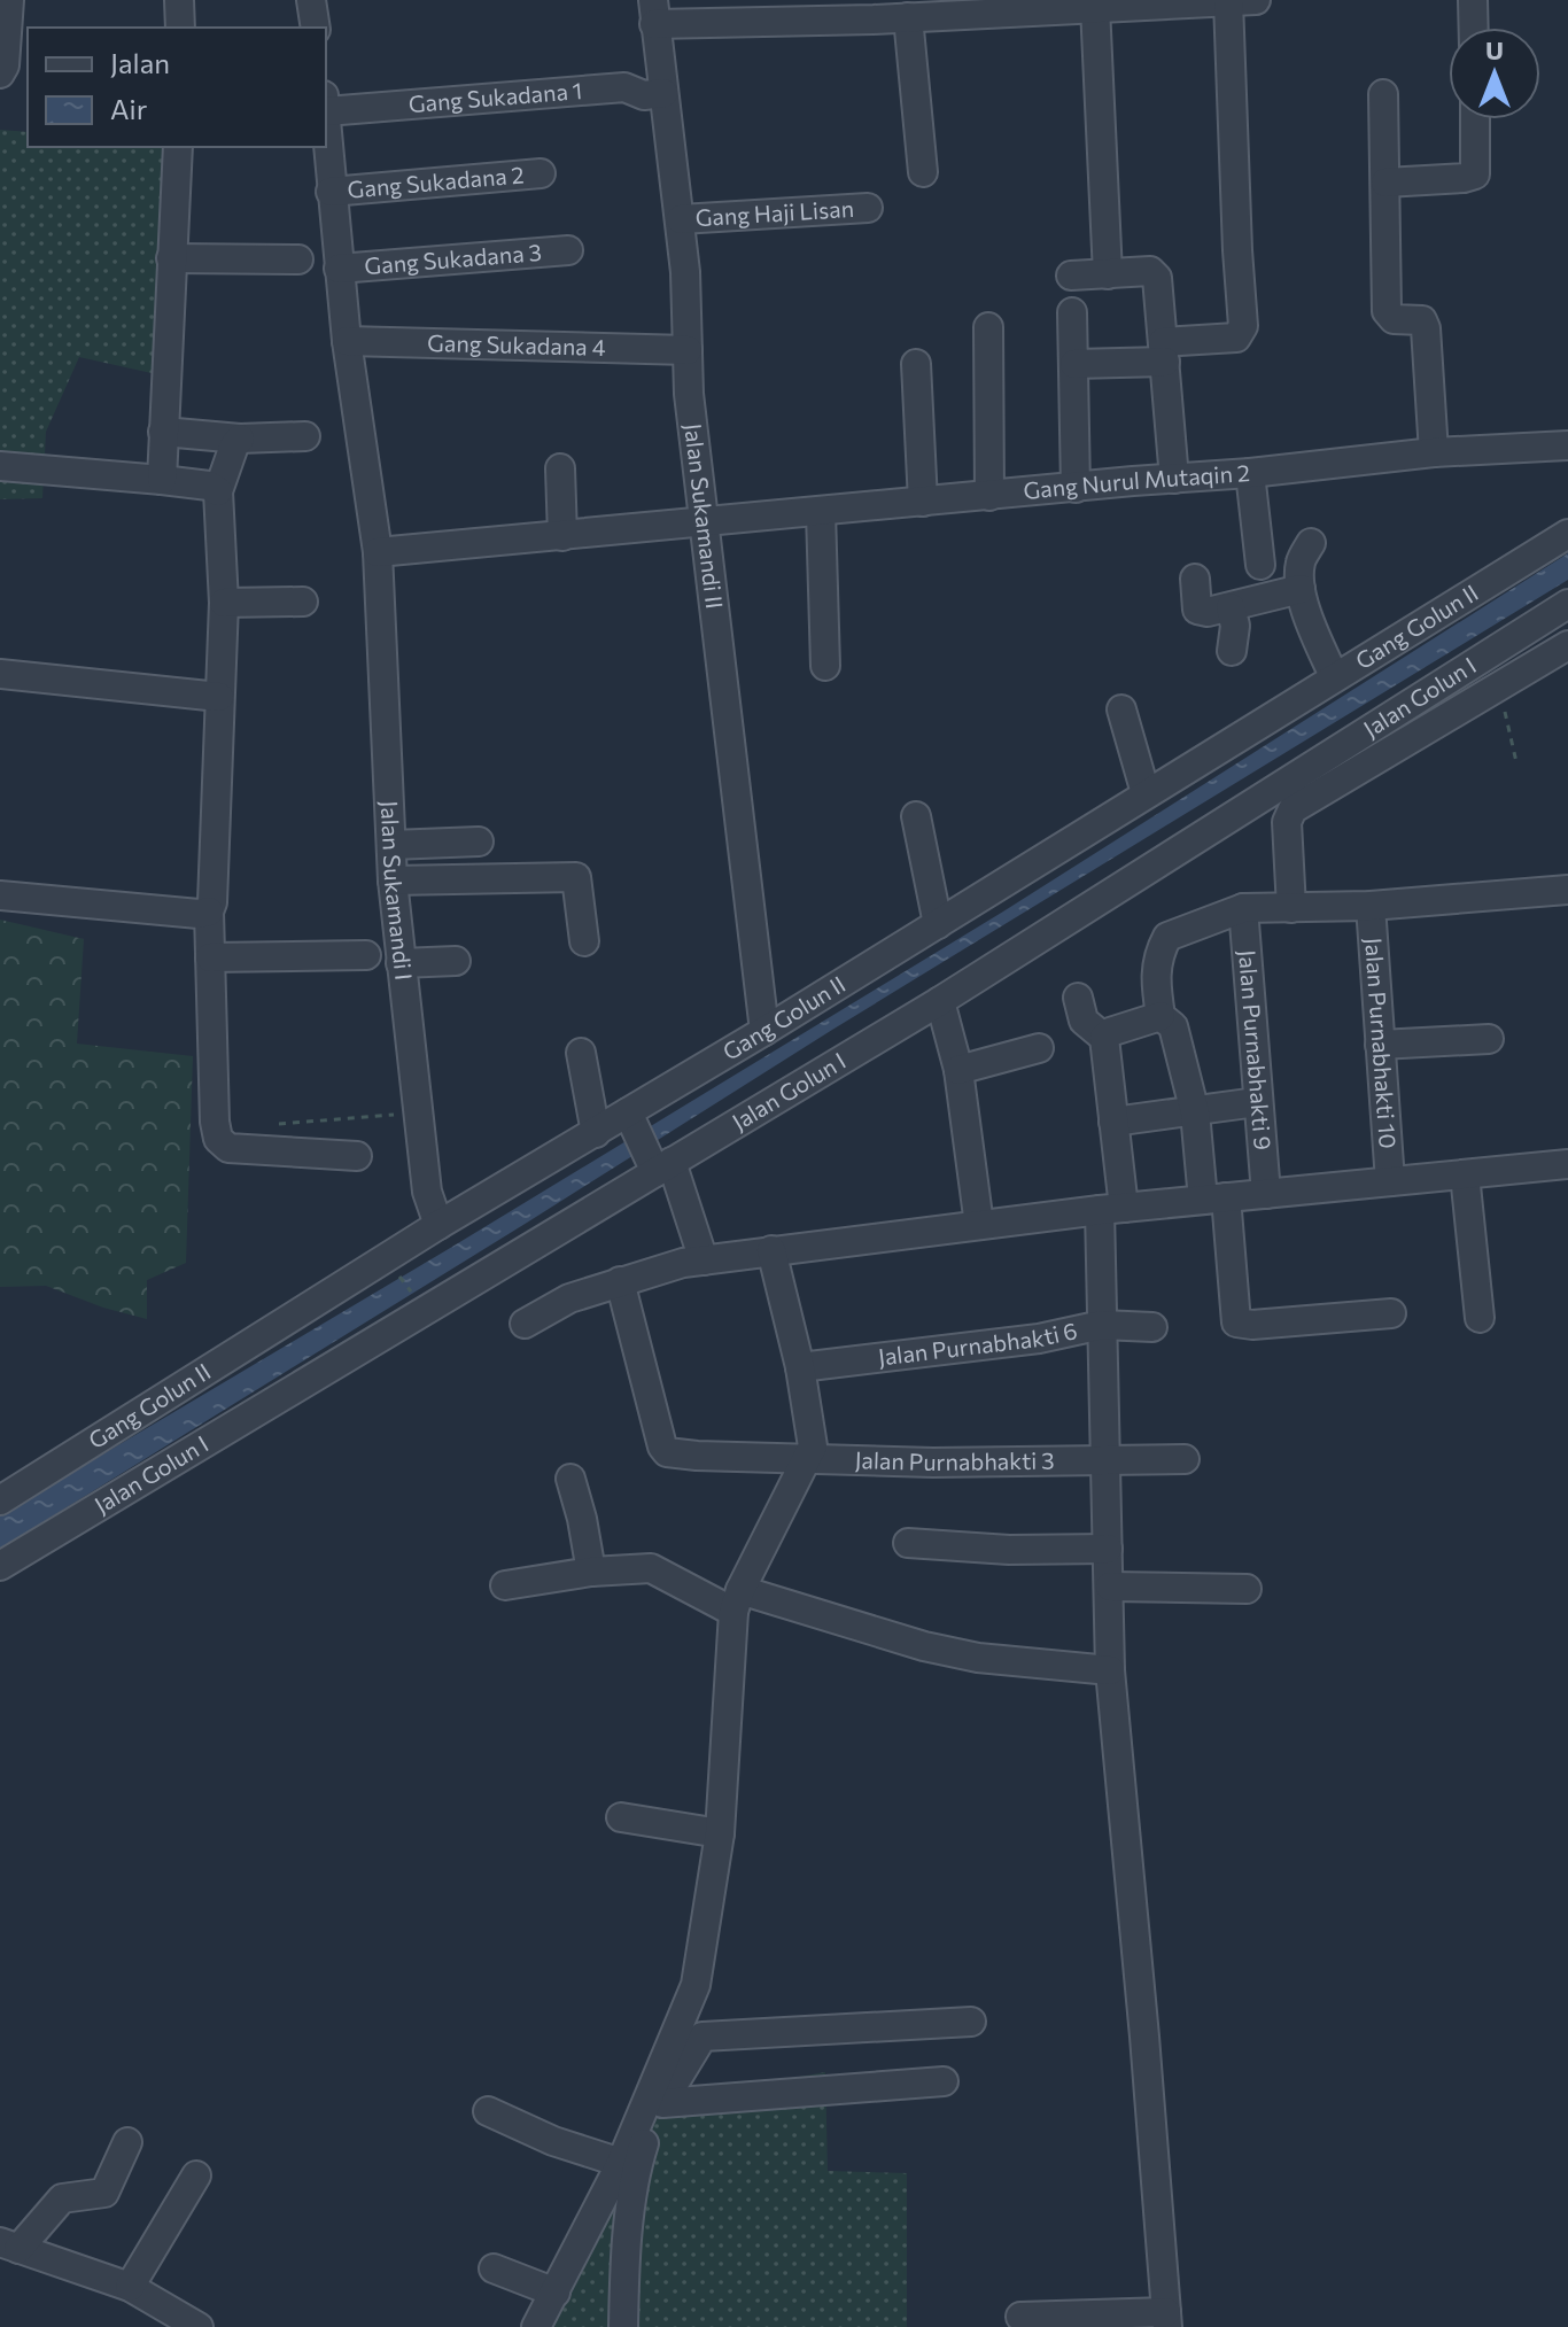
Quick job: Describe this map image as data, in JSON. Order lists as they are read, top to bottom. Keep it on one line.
{"streets":{"street":["Gang Sukadana 1","Gang Sukadana 2","Gang Haji Lisan","Gang Sukadana 3","Gang Sukadana 4","Gang Nurul Mutaqin 2","Jalan Sukamandi II","Gang Golun II","Jalan Golun I","Jalan Sukamandi I","Jalan Purnabhakti 10","Jalan Purnabhakti 9","Jalan Purnabhakti 6","Jalan Purnabhakti 3"]},"crossings":[["Gang Sukadana 1","Jalan Sukamandi II"],["Gang Sukadana 2","Jalan Sukamandi I"],["Gang Haji Lisan","Jalan Sukamandi II"],["Gang Sukadana 3","Jalan Sukamandi I"],["Gang Sukadana 4","Jalan Sukamandi II"],["Gang Sukadana 4","Jalan Sukamandi I"],["Gang Nurul Mutaqin 2","Jalan Sukamandi II"],["Gang Nurul Mutaqin 2","Jalan Sukamandi I"],["Jalan Sukamandi II","Gang Golun II"],["Gang Golun II","Jalan Sukamandi I"]],"legend":["Jalan","Air"],"north":"top"}
